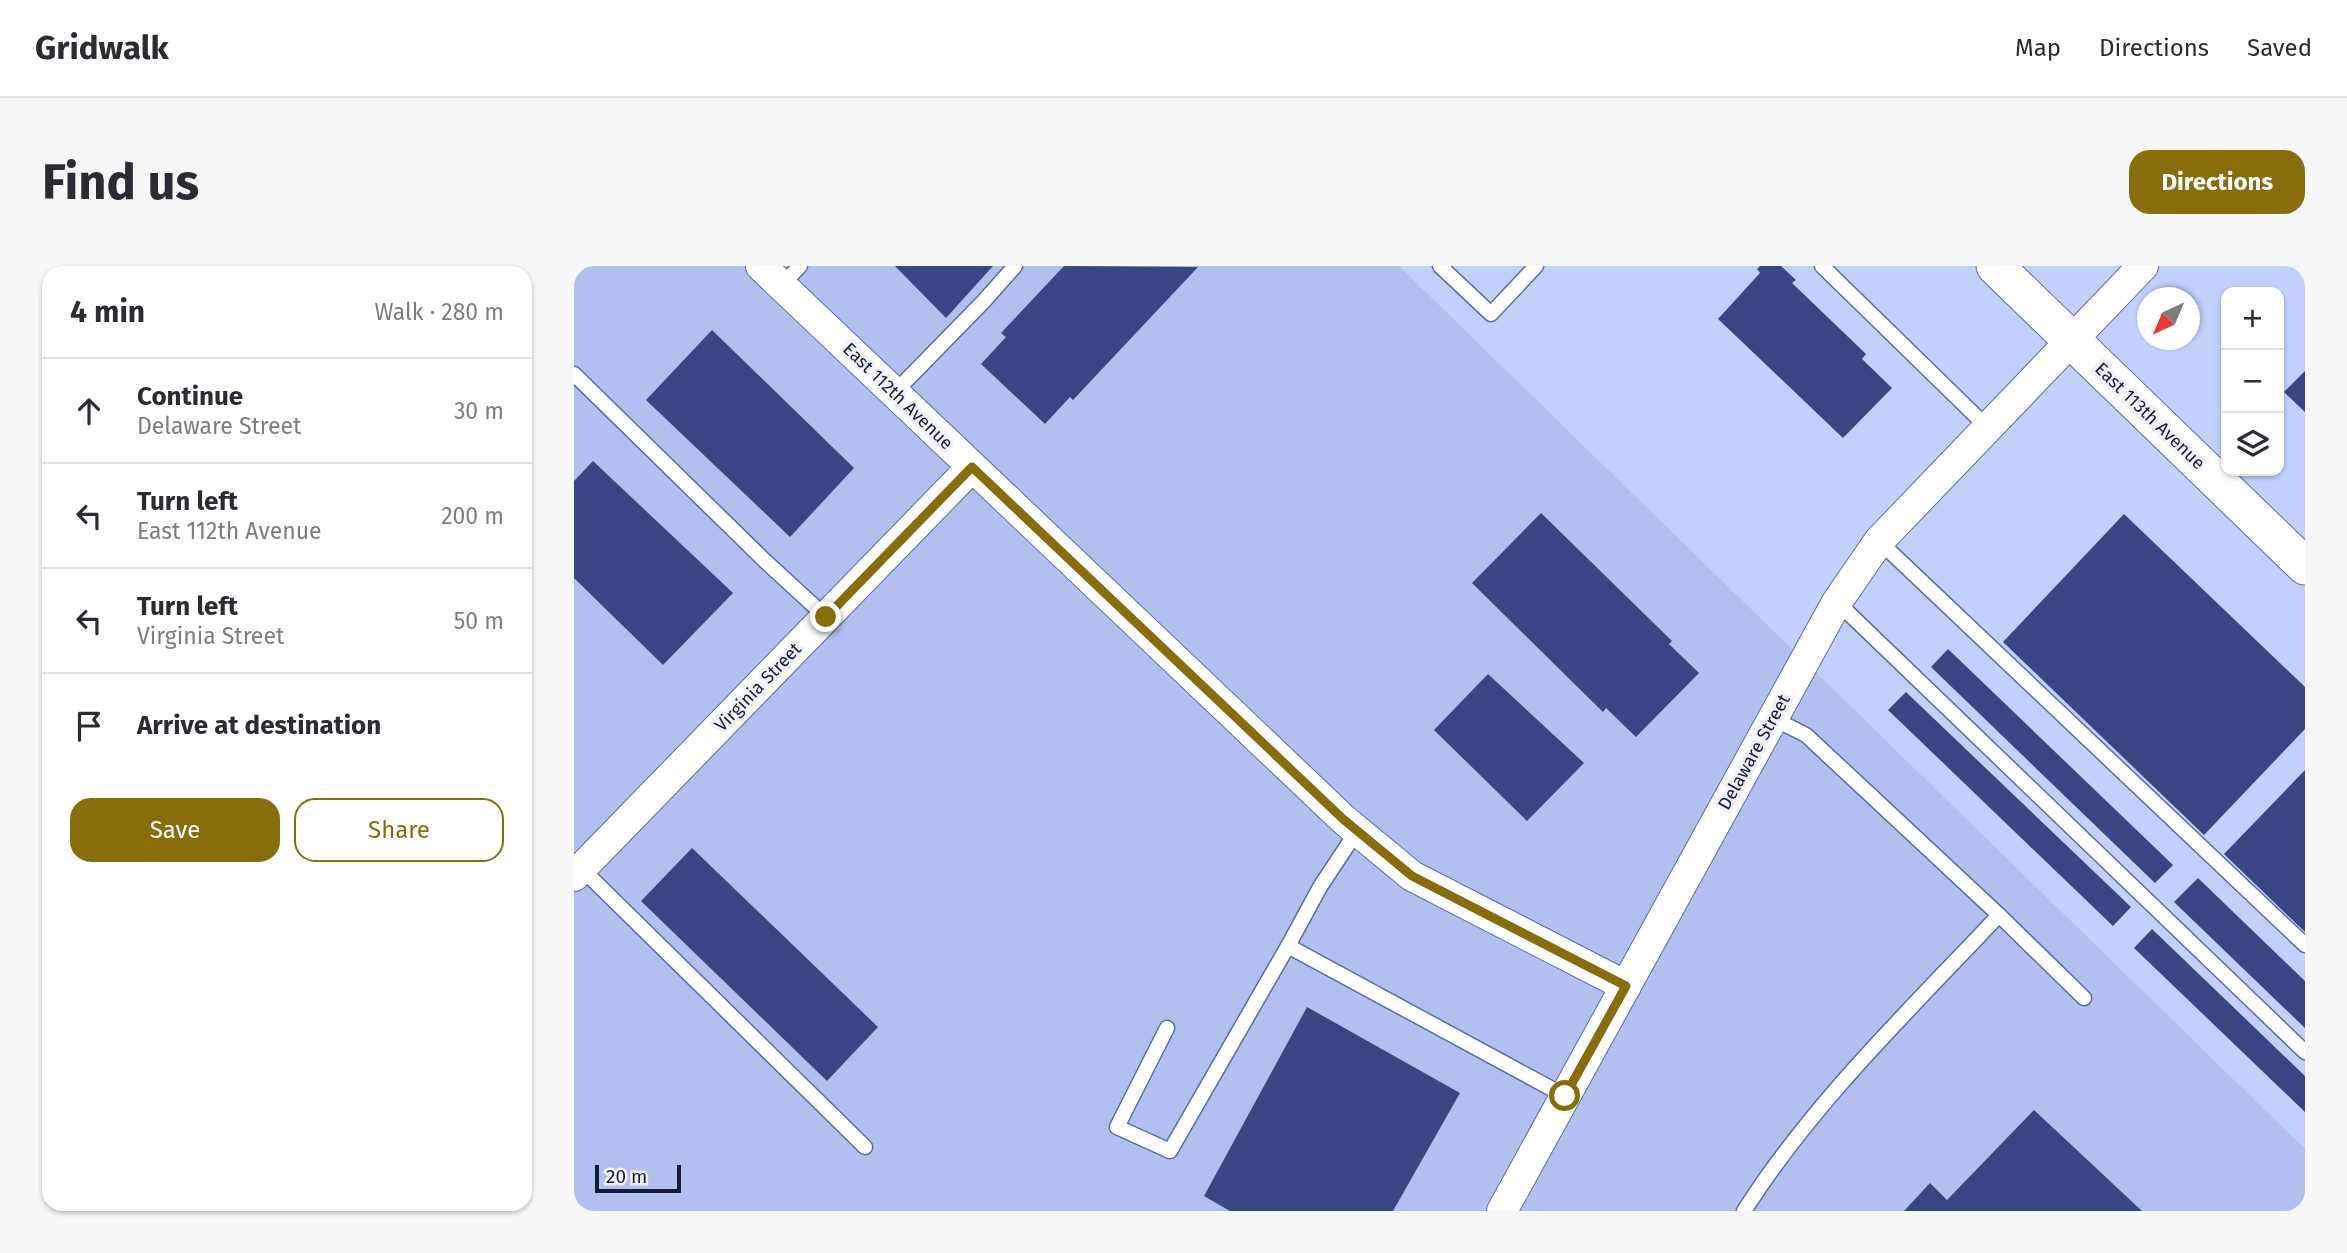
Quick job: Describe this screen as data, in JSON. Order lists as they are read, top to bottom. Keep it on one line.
{"streets":{"street":["East 112th Avenue","East 113th Avenue","Virginia Street","Delaware Street"]},"crossings":[["East 112th Avenue","Virginia Street"],["East 112th Avenue","Delaware Street"],["East 113th Avenue","Delaware Street"]],"scale_bar":"20 m","north":"bottom left","page":{"header":"Gridwalk","nav":["Map","Directions","Saved"],"buttons":["Directions",["Save","Share"]],"title":"Find us","heading":["4 min","Walk · 280 m"],"map_buttons":["+","−"],"list":[["Continue","Delaware Street","30 m"],["Turn left","East 112th Avenue","200 m"],["Turn left","Virginia Street","50 m"],"Arrive at destination"],"scale":"20 m"}}
